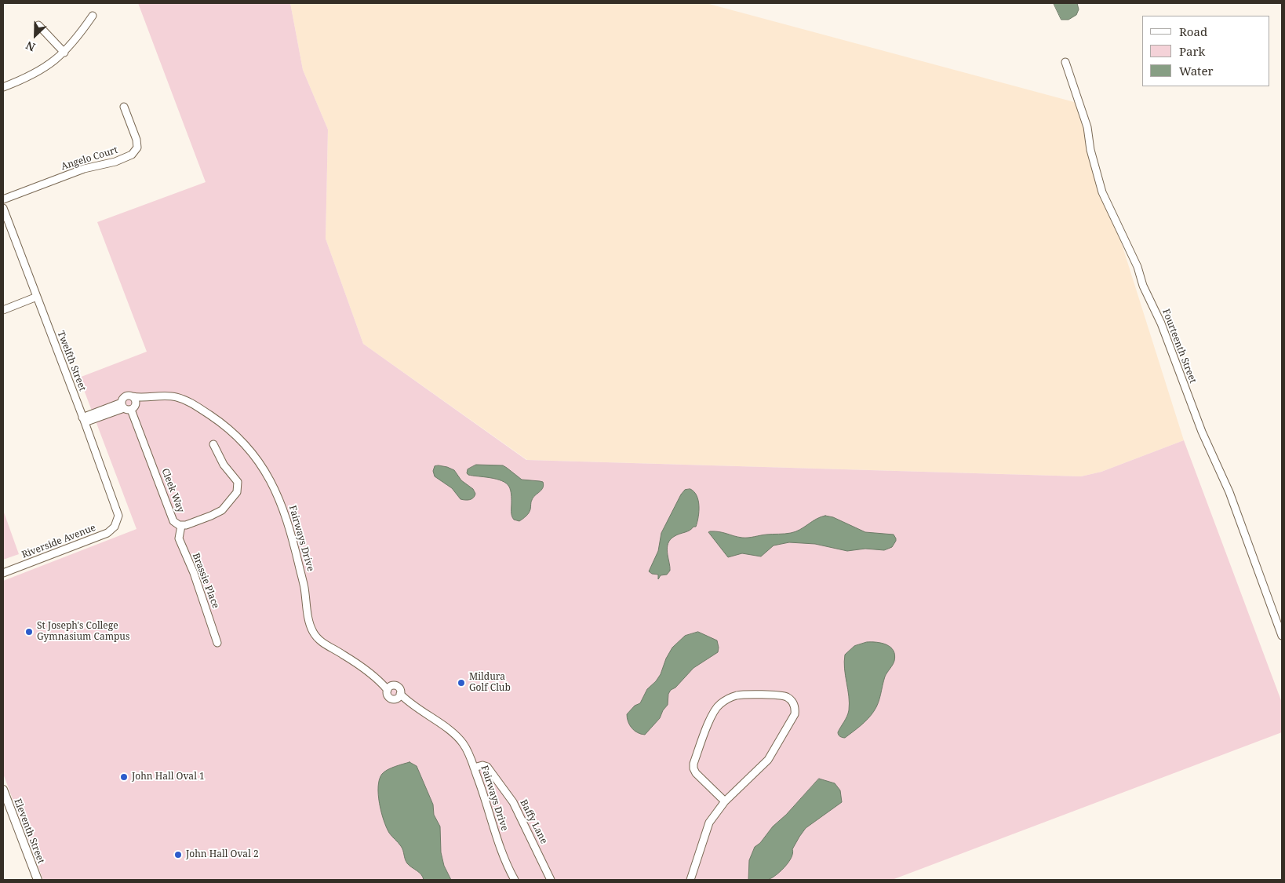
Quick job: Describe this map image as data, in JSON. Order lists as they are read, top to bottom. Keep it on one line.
{"streets":{"main road":["Eleventh Street"],"street":["Angelo Court","Fourteenth Street","Twelfth Street","Cleek Way","Fairways Drive","Riverside Avenue","Brassie Place","Baffy Lane"]},"crossings":[["Twelfth Street","Riverside Avenue"],["Cleek Way","Fairways Drive"],["Cleek Way","Brassie Place"],["Fairways Drive","Baffy Lane"]],"places":["St Joseph's College Gymnasium Campus","Mildura Golf Club","John Hall Oval 1","John Hall Oval 2"],"legend":["Road","Park","Water"],"north":"bottom left"}
